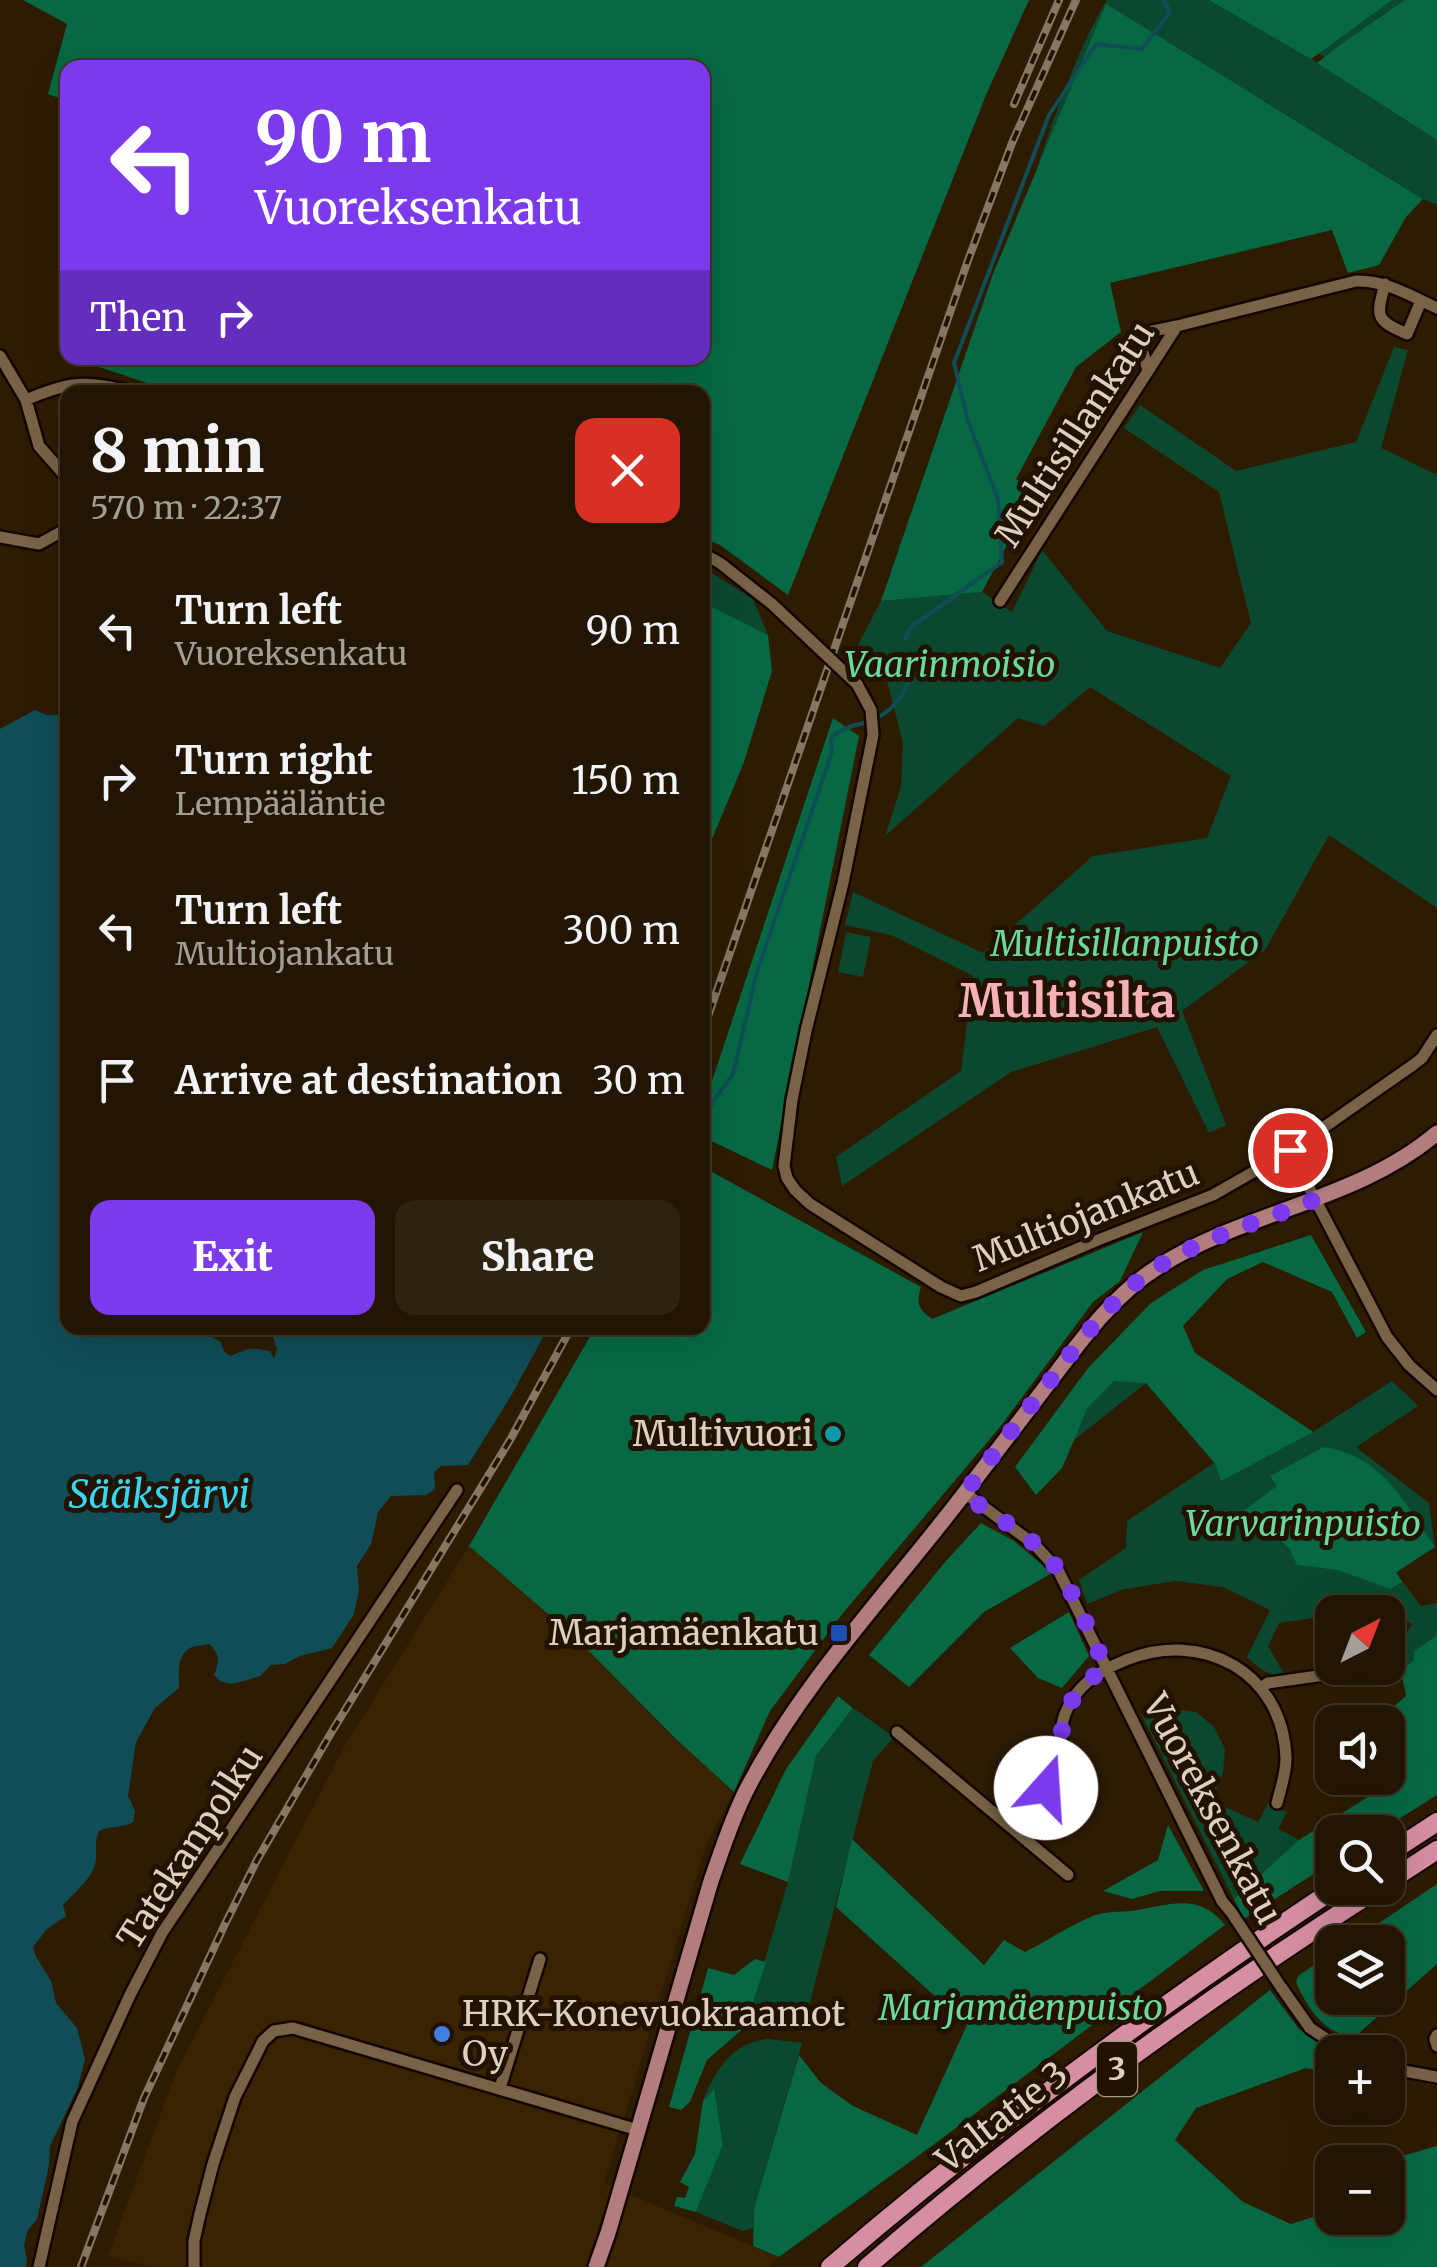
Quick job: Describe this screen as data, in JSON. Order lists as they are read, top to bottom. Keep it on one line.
{"streets":{"highway":["3","Valtatie 3"],"street":["Multisillankatu","Multiojankatu","Vuoreksenkatu","Tatekanpolku"]},"districts":["Multisilta"],"water":["Sääksjärvi"],"parks":["Vaarinmoisio","Multisillanpuisto","Varvarinpuisto","Marjamäenpuisto"],"places":{"other":["Multivuori","HRK-Konevuokraamot Oy"],"transit":["Marjamäenkatu"]},"north":"top right","page":{"turn":["90 m","Vuoreksenkatu"],"then":"Then","heading":["8 min","570 m · 22:37"],"list":[{"name":"Turn left","note":"Vuoreksenkatu","value":"90 m"},{"name":"Turn right","note":"Lempääläntie","value":"150 m"},{"name":"Turn left","note":"Multiojankatu","value":"300 m"},{"name":"Arrive at destination","value":"30 m"}],"buttons":["Exit","Share"],"map_buttons":["+","−"]}}
